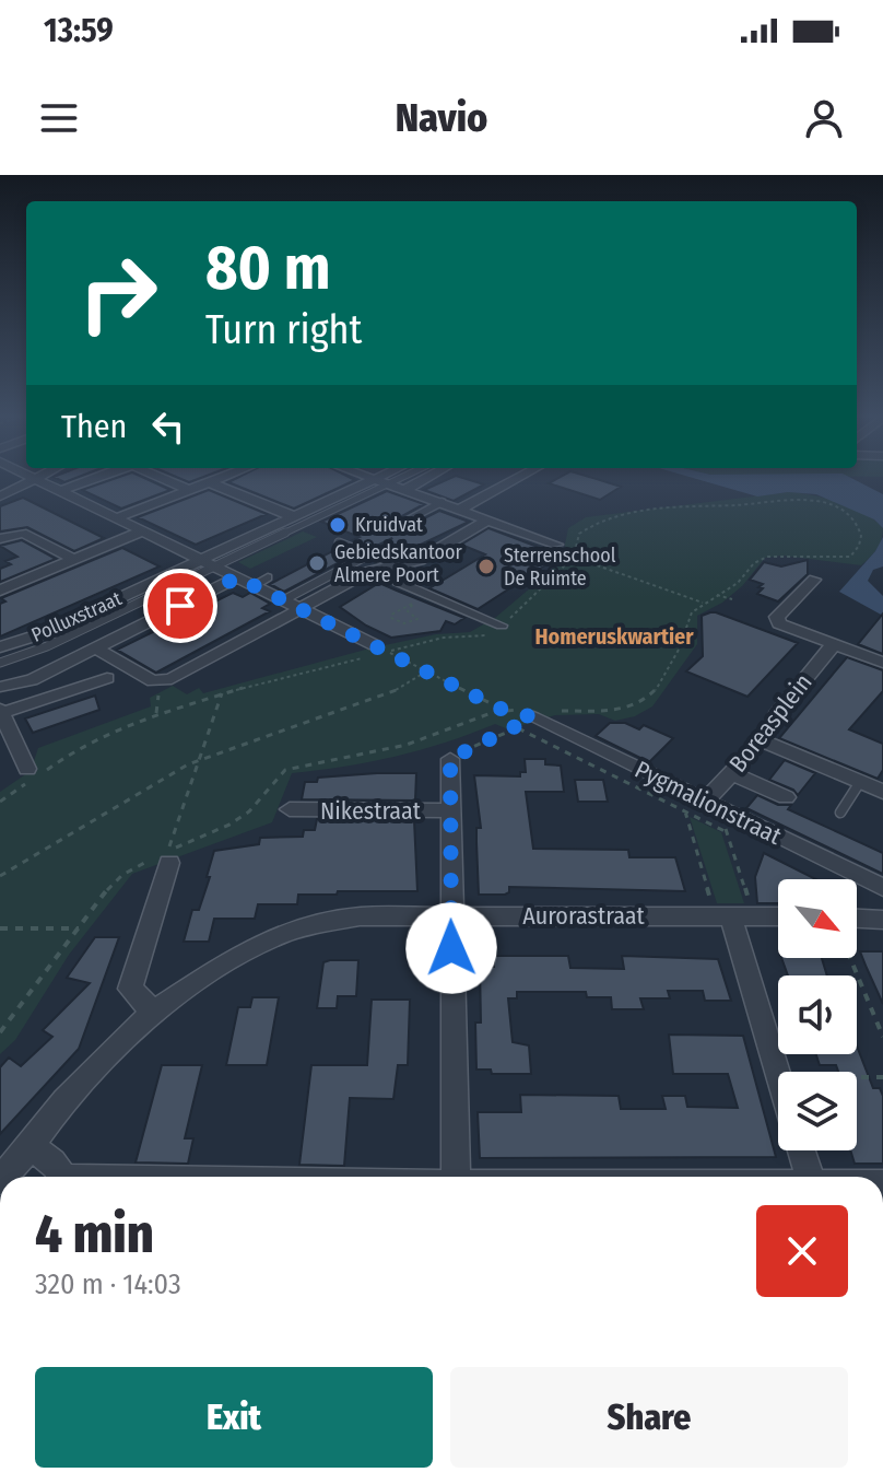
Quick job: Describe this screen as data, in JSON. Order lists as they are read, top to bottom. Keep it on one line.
{"streets":{"street":["Polluxstraat","Boreasplein","Pygmalionstraat","Nikestraat","Aurorastraat"]},"crossings":[["Boreasplein","Pygmalionstraat"]],"districts":["Homeruskwartier"],"places":["Kruidvat","Gebiedskantoor Almere Poort","Sterrenschool De Ruimte"],"north":"bottom right","page":{"status":"13:59","header":"Navio","turn":["80 m","Turn right"],"then":"Then","heading":["4 min","320 m · 14:03"],"buttons":["Exit","Share"]}}
